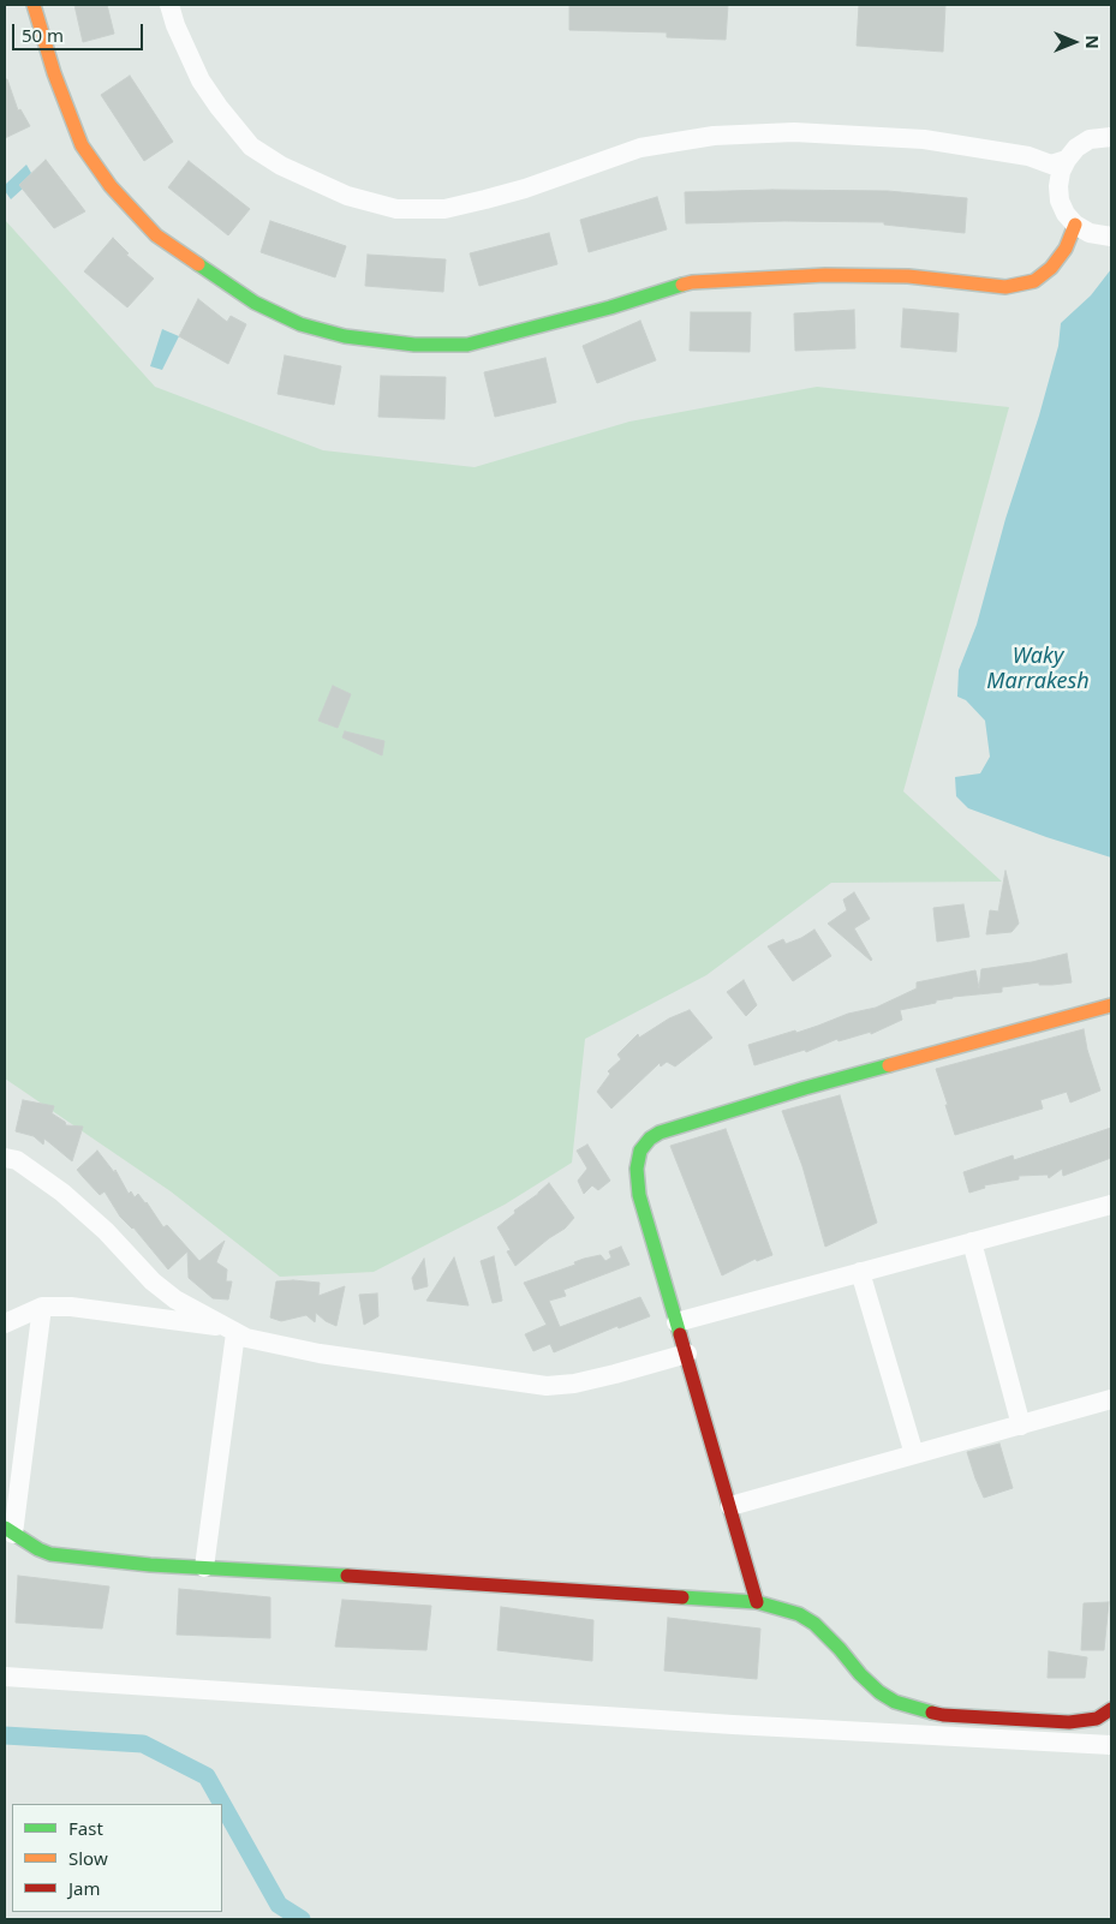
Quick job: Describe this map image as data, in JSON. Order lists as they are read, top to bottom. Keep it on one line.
{"water":["Waky Marrakesh"],"legend":["Fast","Slow","Jam"],"scale_bar":"50 m","north":"right"}
